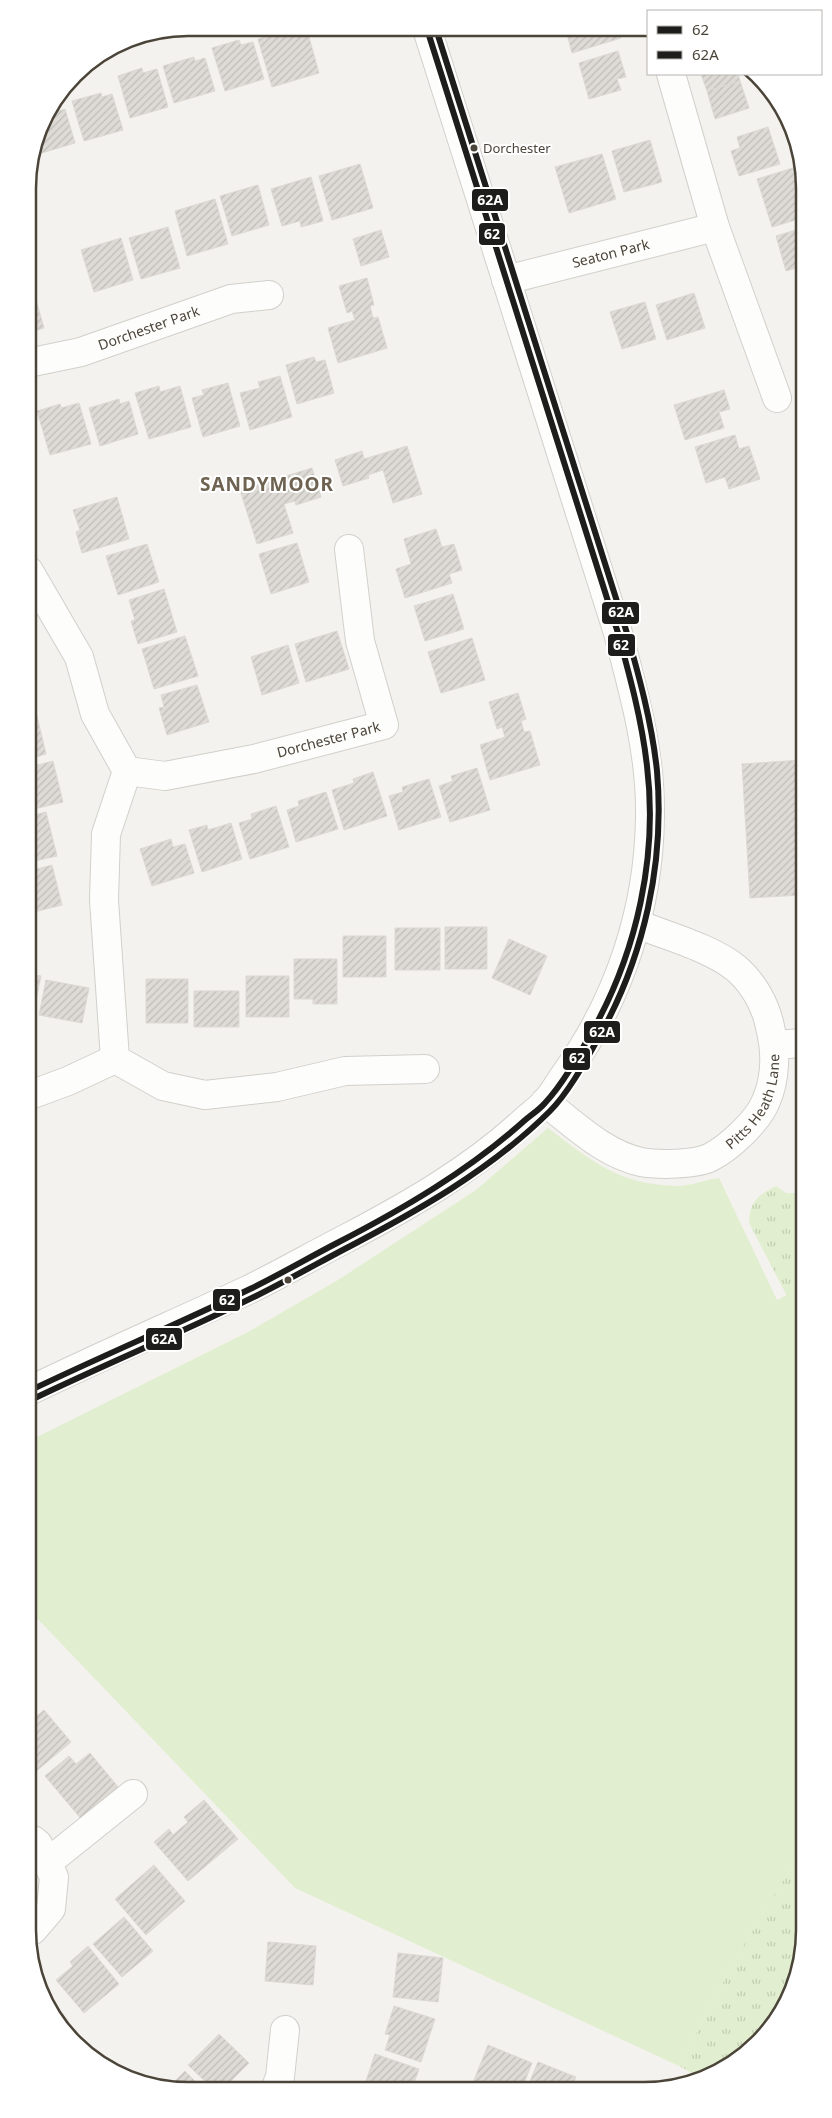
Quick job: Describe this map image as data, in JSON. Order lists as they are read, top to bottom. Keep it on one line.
{"streets":{"street":["Seaton Park","Dorchester Park","Pitts Heath Lane"]},"districts":["SANDYMOOR"],"places":["Dorchester"],"lines":["transit line 62A","transit line 62"],"legend":["62","62A"]}
